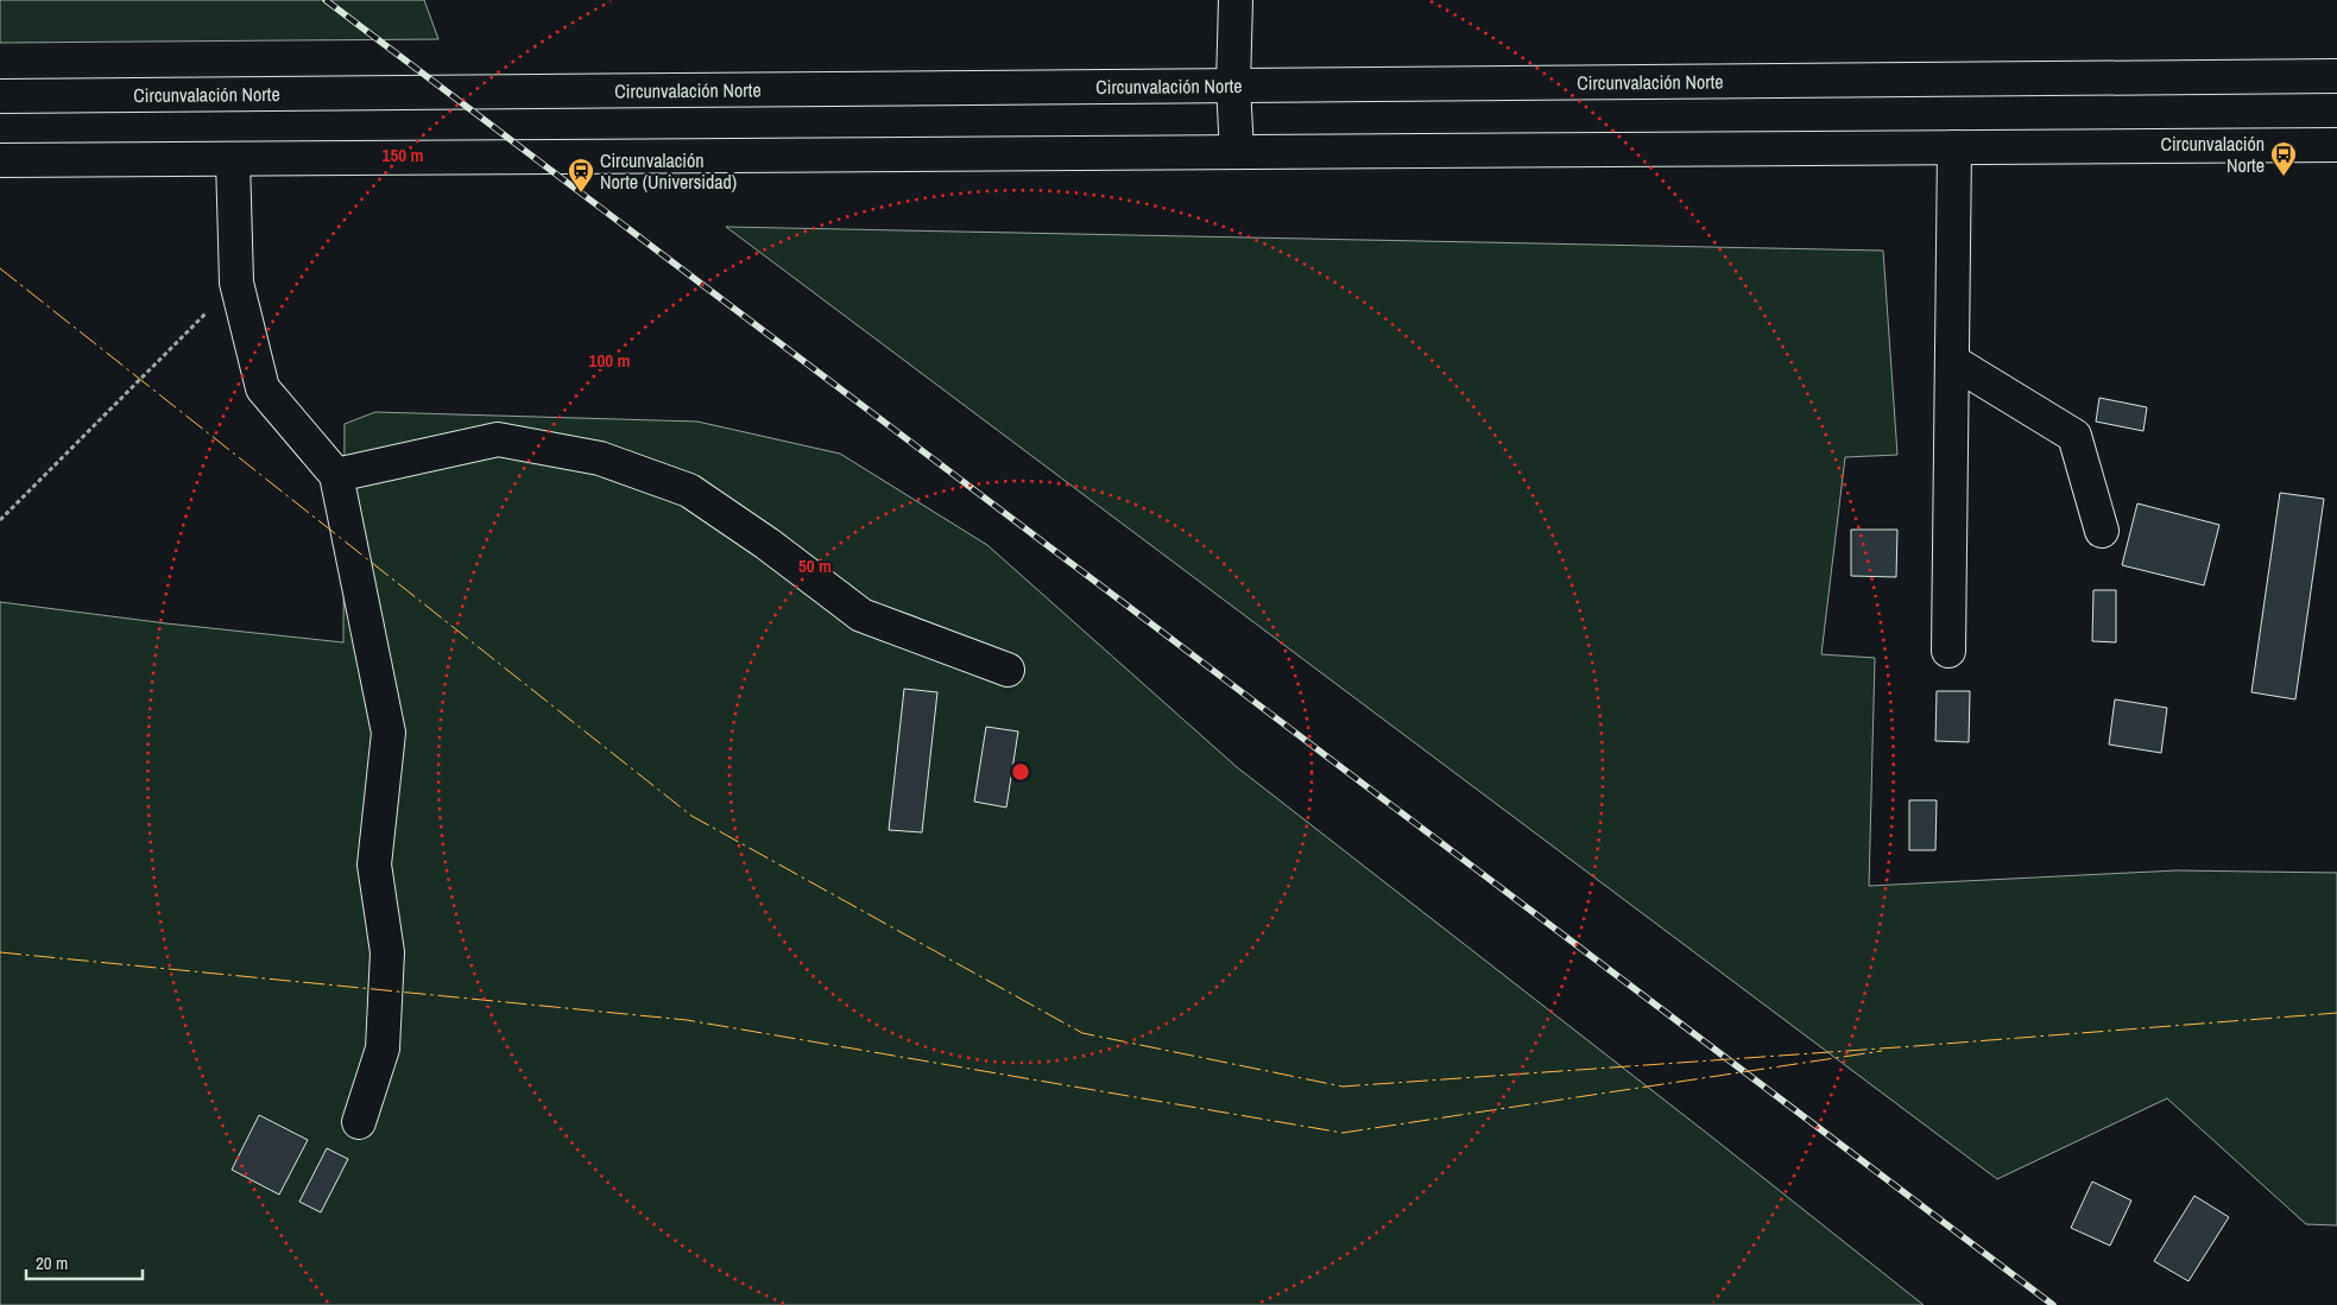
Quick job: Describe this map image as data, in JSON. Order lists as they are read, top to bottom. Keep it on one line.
{"streets":{"main road":["Circunvalación Norte"]},"places":{"bus stop":["Circunvalación Norte"],"station":["Circunvalación Norte (Universidad)"]},"scale_bar":"20 m","rings":["150 m","100 m","50 m"]}
